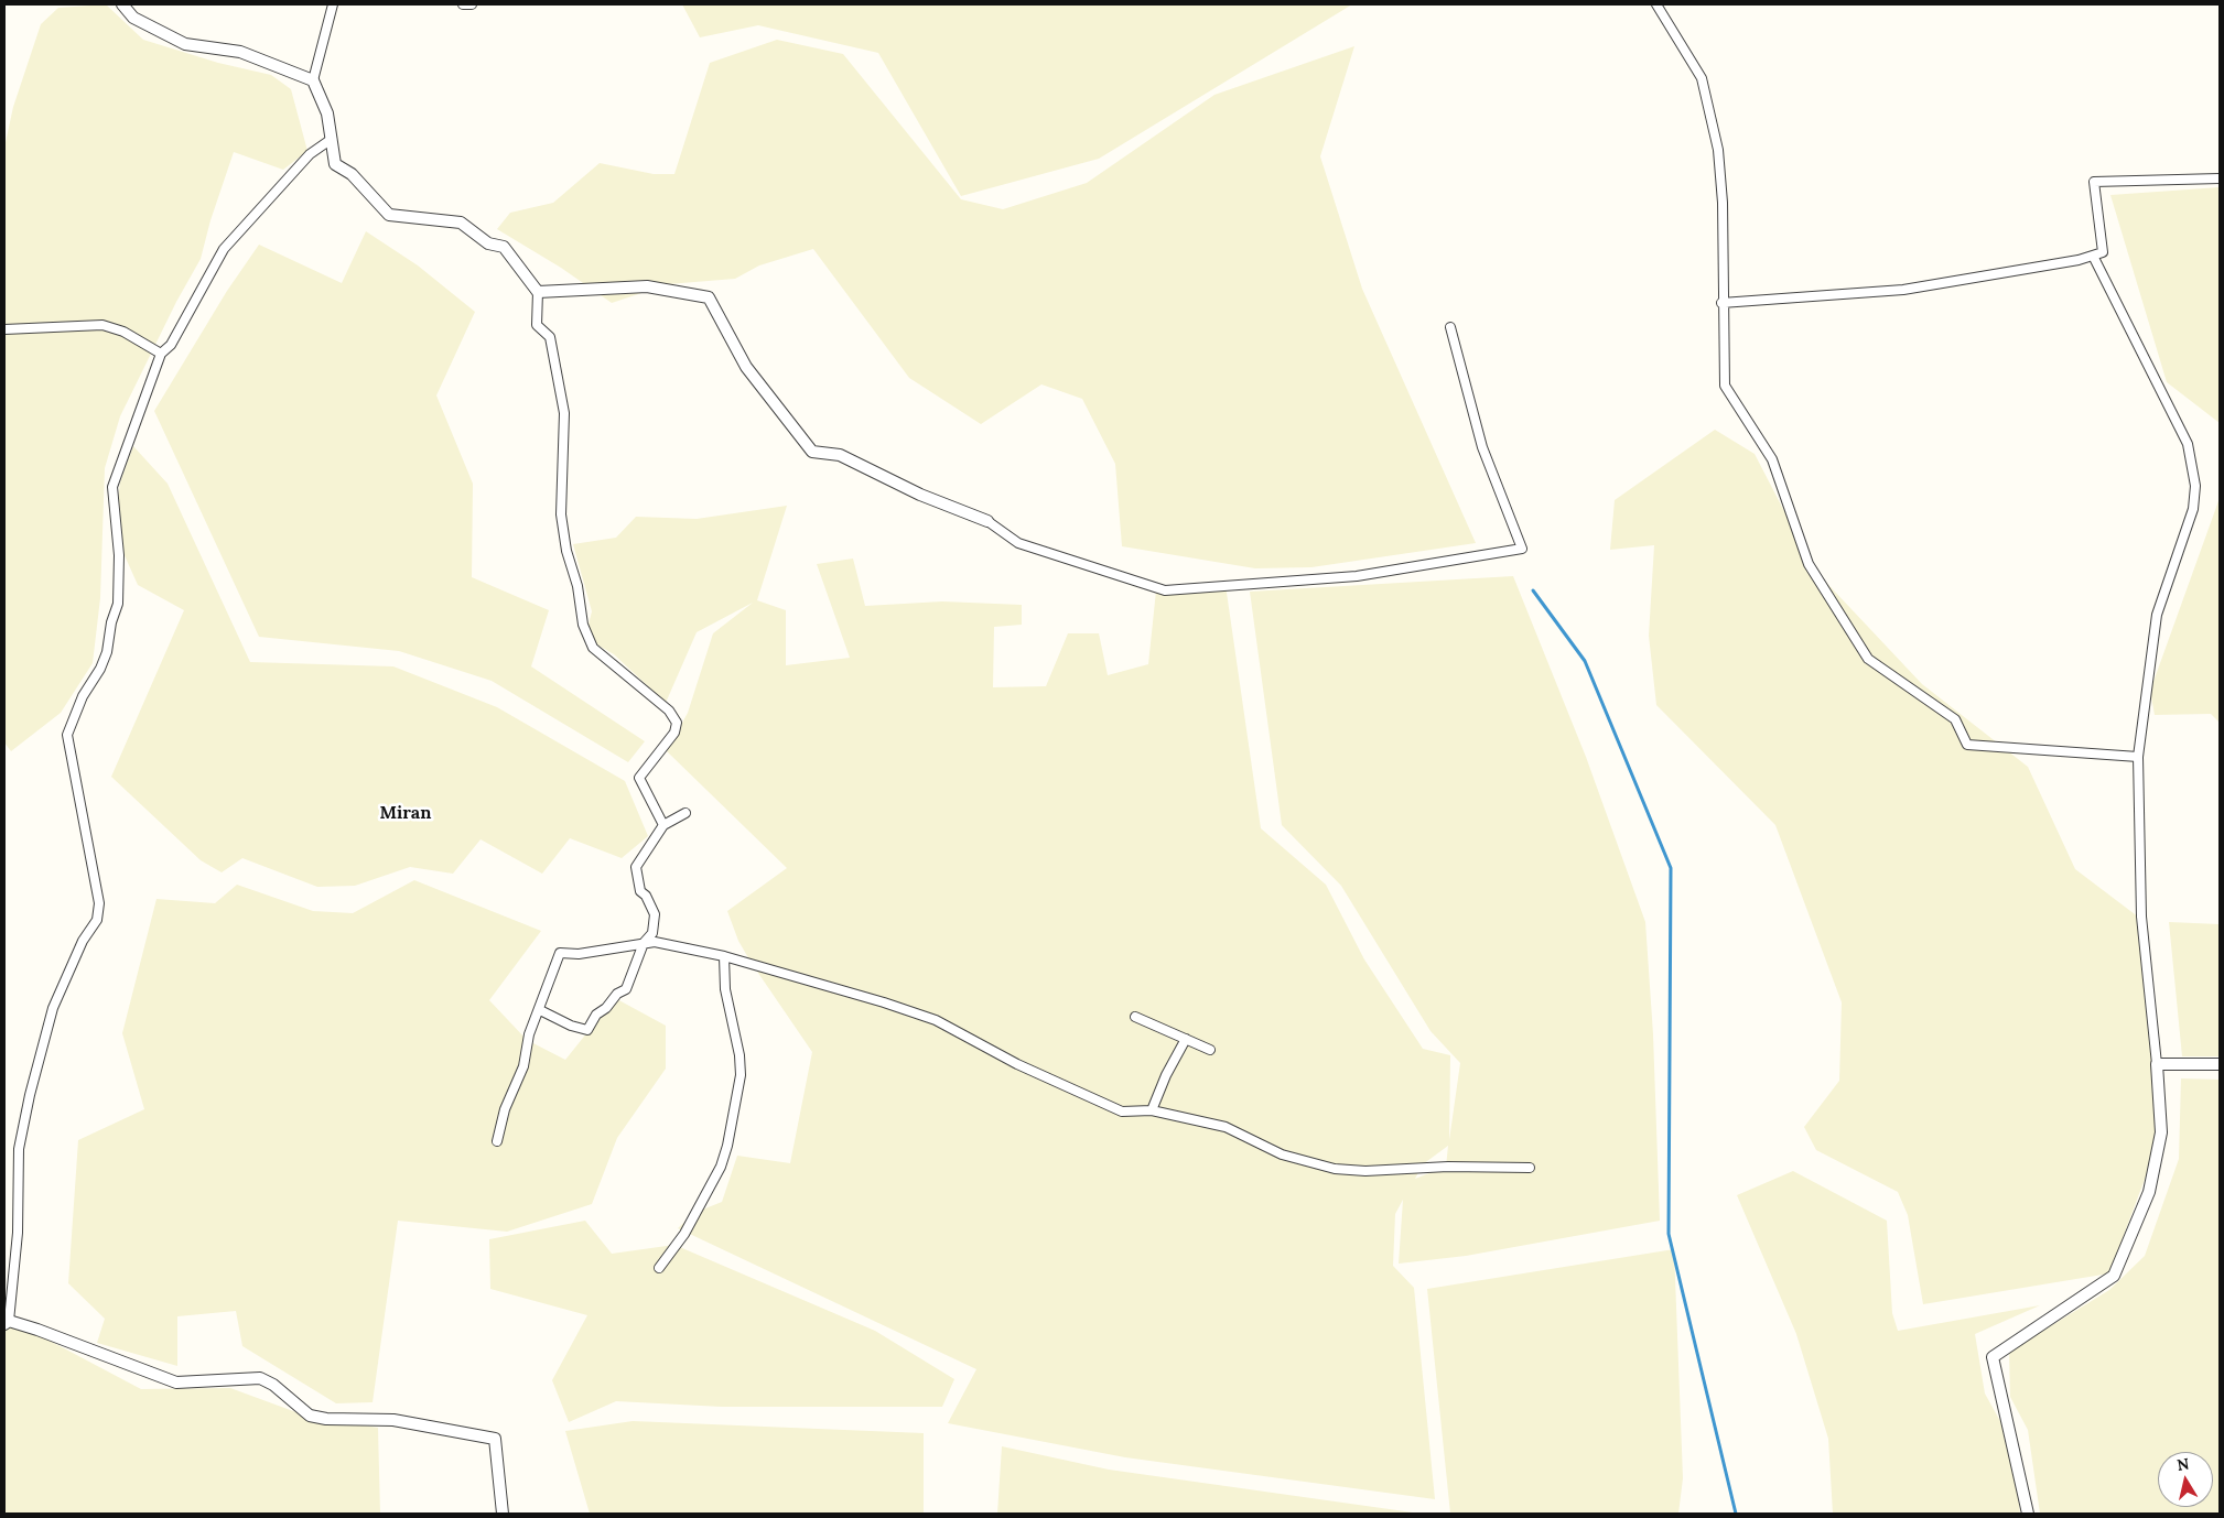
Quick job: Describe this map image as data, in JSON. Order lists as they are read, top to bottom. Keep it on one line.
{"districts":["Miran"],"north":"top"}
